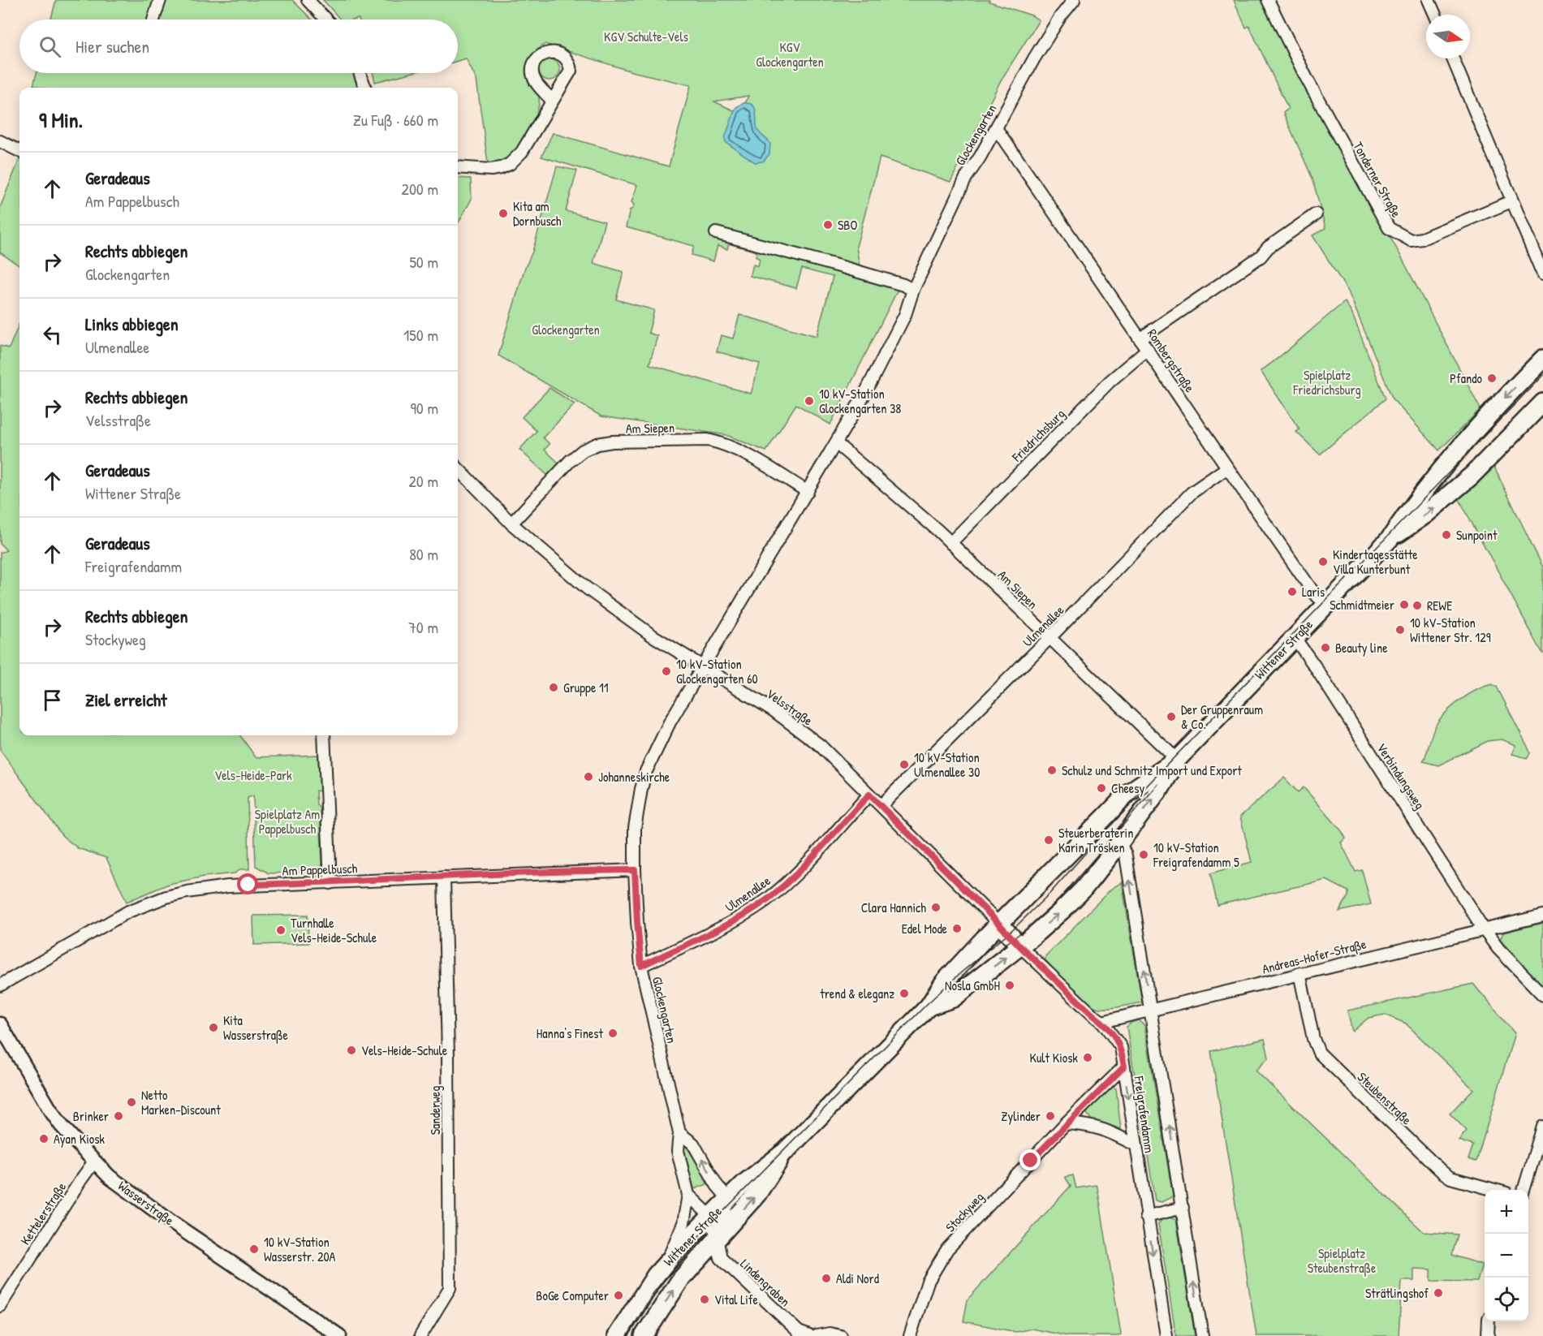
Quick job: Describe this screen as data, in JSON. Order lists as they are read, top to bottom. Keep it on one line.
{"streets":{"main road":["Wittener Straße"],"street":["Glockengarten","Tonderner Straße","Rombergstraße","Am Siepen","Friedrichsburg","Ulmenallee","Velsstraße","Verbindungsweg","Am Pappelbusch","Andreas-Hofer-Straße","Steubenstraße","Sanderweg","Freigrafendamm","Wasserstraße","Stockyweg","Kettelerstraße","Lindengraben"]},"crossings":[["Glockengarten","Rombergstraße"],["Glockengarten","Am Siepen"],["Glockengarten","Ulmenallee"],["Glockengarten","Wittener Straße"],["Glockengarten","Velsstraße"],["Glockengarten","Am Pappelbusch"],["Rombergstraße","Friedrichsburg"],["Rombergstraße","Ulmenallee"],["Rombergstraße","Wittener Straße"],["Am Siepen","Friedrichsburg"],["Am Siepen","Ulmenallee"],["Am Siepen","Wittener Straße"],["Am Siepen","Velsstraße"],["Ulmenallee","Velsstraße"],["Wittener Straße","Velsstraße"],["Wittener Straße","Verbindungsweg"],["Wittener Straße","Freigrafendamm"],["Wittener Straße","Lindengraben"],["Verbindungsweg","Andreas-Hofer-Straße"],["Am Pappelbusch","Sanderweg"],["Andreas-Hofer-Straße","Steubenstraße"],["Andreas-Hofer-Straße","Freigrafendamm"],["Freigrafendamm","Stockyweg"],["Wasserstraße","Kettelerstraße"]],"parks":["KGV Schulte-Vels","KGV Glockengarten","Glockengarten","Spielplatz Friedrichsburg","Vels-Heide-Park","Spielplatz Am Pappelbusch","Spielplatz Steubenstraße"],"places":["Kita am Dornbusch","SBO","Pfando","10 kV-Station Glockengarten 38","Sunpoint","Kindertagesstätte Villa Kunterbunt","Laris","Schmidtmeier","REWE","10 kV-Station Wittener Str. 129","Beauty line","10 kV-Station Glockengarten 60","Gruppe 11","Der Gruppenraum & Co.","10 kV-Station Ulmenallee 30","Schulz und Schmitz Import und Export","Johanneskirche","Cheesy","Steuerberaterin Karin Trösken","10 kV-Station Freigrafendamm 5","Clara Hannich","Edel Mode","Turnhalle Vels-Heide-Schule","Nosla GmbH","trend & eleganz","Kita Wasserstraße","Hanna‘s Finest","Vels-Heide-Schule","Kult Kiosk","Netto Marken-Discount","Brinker","Zylinder","Ayan Kiosk","10 kV-Station Wasserstr. 20A","Aldi Nord","Strätlingshof","BoGe Computer","Vital Life"],"north":"right","page":{"search":"Hier suchen","heading":["9 Min.","Zu Fuß · 660 m"],"list":[["Geradeaus","Am Pappelbusch","200 m"],["Rechts abbiegen","Glockengarten","50 m"],["Links abbiegen","Ulmenallee","150 m"],["Rechts abbiegen","Velsstraße","90 m"],["Geradeaus","Wittener Straße","20 m"],["Geradeaus","Freigrafendamm","80 m"],["Rechts abbiegen","Stockyweg","70 m"],"Ziel erreicht"],"map_buttons":["+","−"]}}
